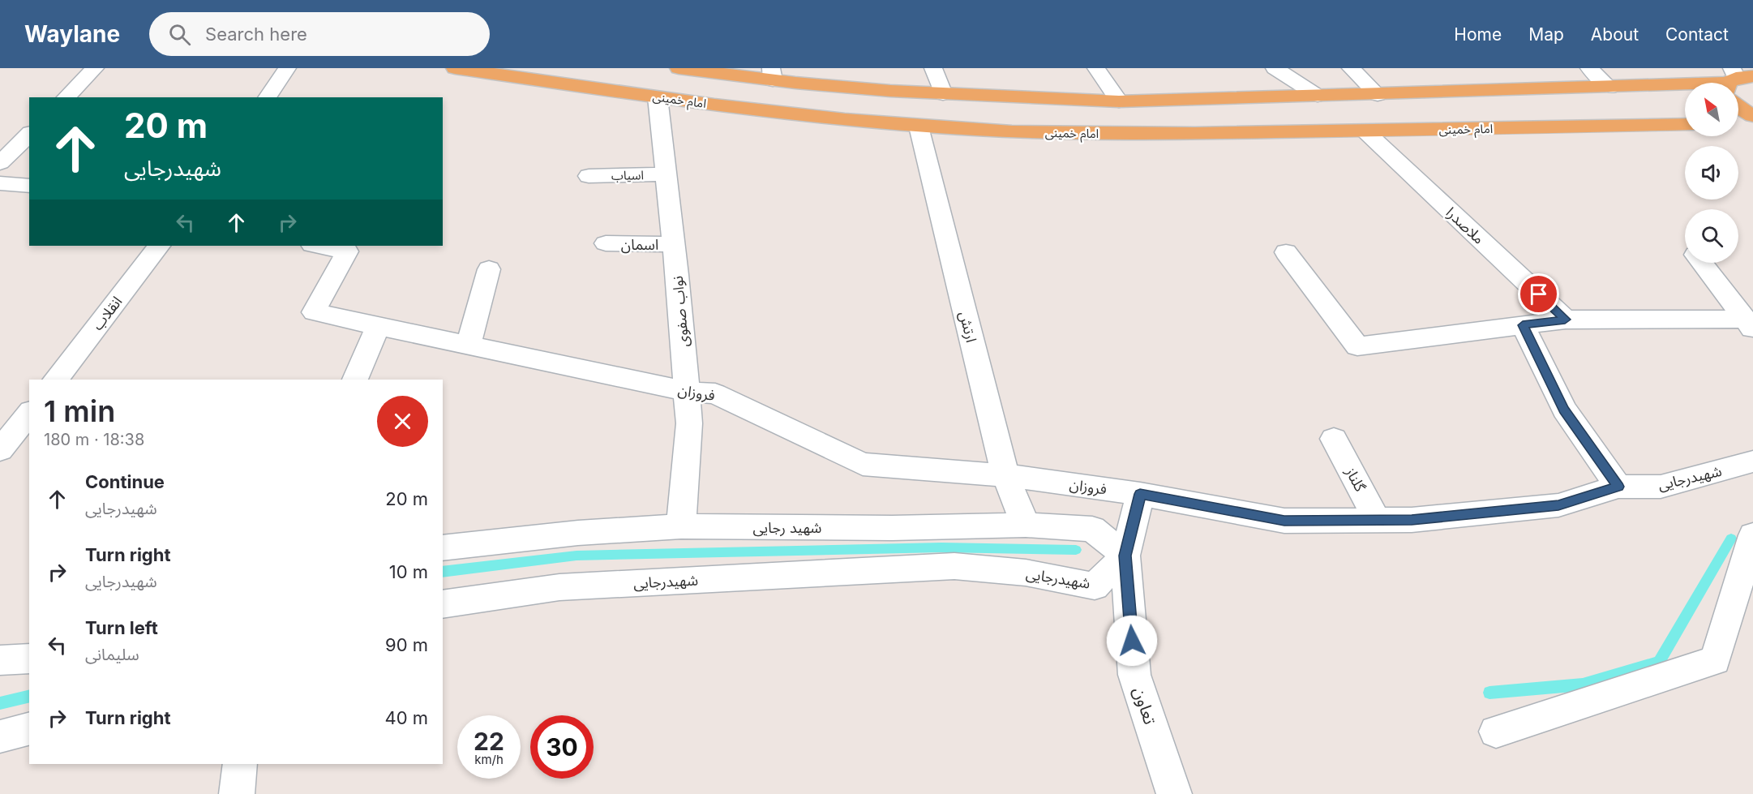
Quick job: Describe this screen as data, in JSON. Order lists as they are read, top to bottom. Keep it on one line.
{"streets":{"main road":["امام خمینی"],"street":["اسیاب","ملاصدرا","اسمان","نواب صفوی","انقلاب","ارتش","فروزان","شهیدرجایی","گلناز","شهید رجایی","تعاون"]},"crossings":[["امام خمینی","ملاصدرا"],["امام خمینی","نواب صفوی"],["امام خمینی","ارتش"],["اسیاب","نواب صفوی"],["اسمان","نواب صفوی"],["نواب صفوی","فروزان"],["نواب صفوی","شهید رجایی"],["ارتش","فروزان"],["ارتش","شهید رجایی"],["فروزان","شهیدرجایی"],["شهیدرجایی","گلناز"],["شهیدرجایی","شهید رجایی"],["شهیدرجایی","تعاون"],["شهید رجایی","تعاون"]],"north":"top left","page":{"header":"Waylane","search":"Search here","nav":["Home","Map","About","Contact"],"turn":["20 m","شهیدرجایی"],"heading":["1 min","180 m · 18:38"],"list":[{"name":"Continue","note":"شهیدرجایی","value":"20 m"},{"name":"Turn right","note":"شهیدرجایی","value":"10 m"},{"name":"Turn left","note":"سلیمانی","value":"90 m"},{"name":"Turn right","value":"40 m"}],"speed":"22 km/h","limit":"30"}}
